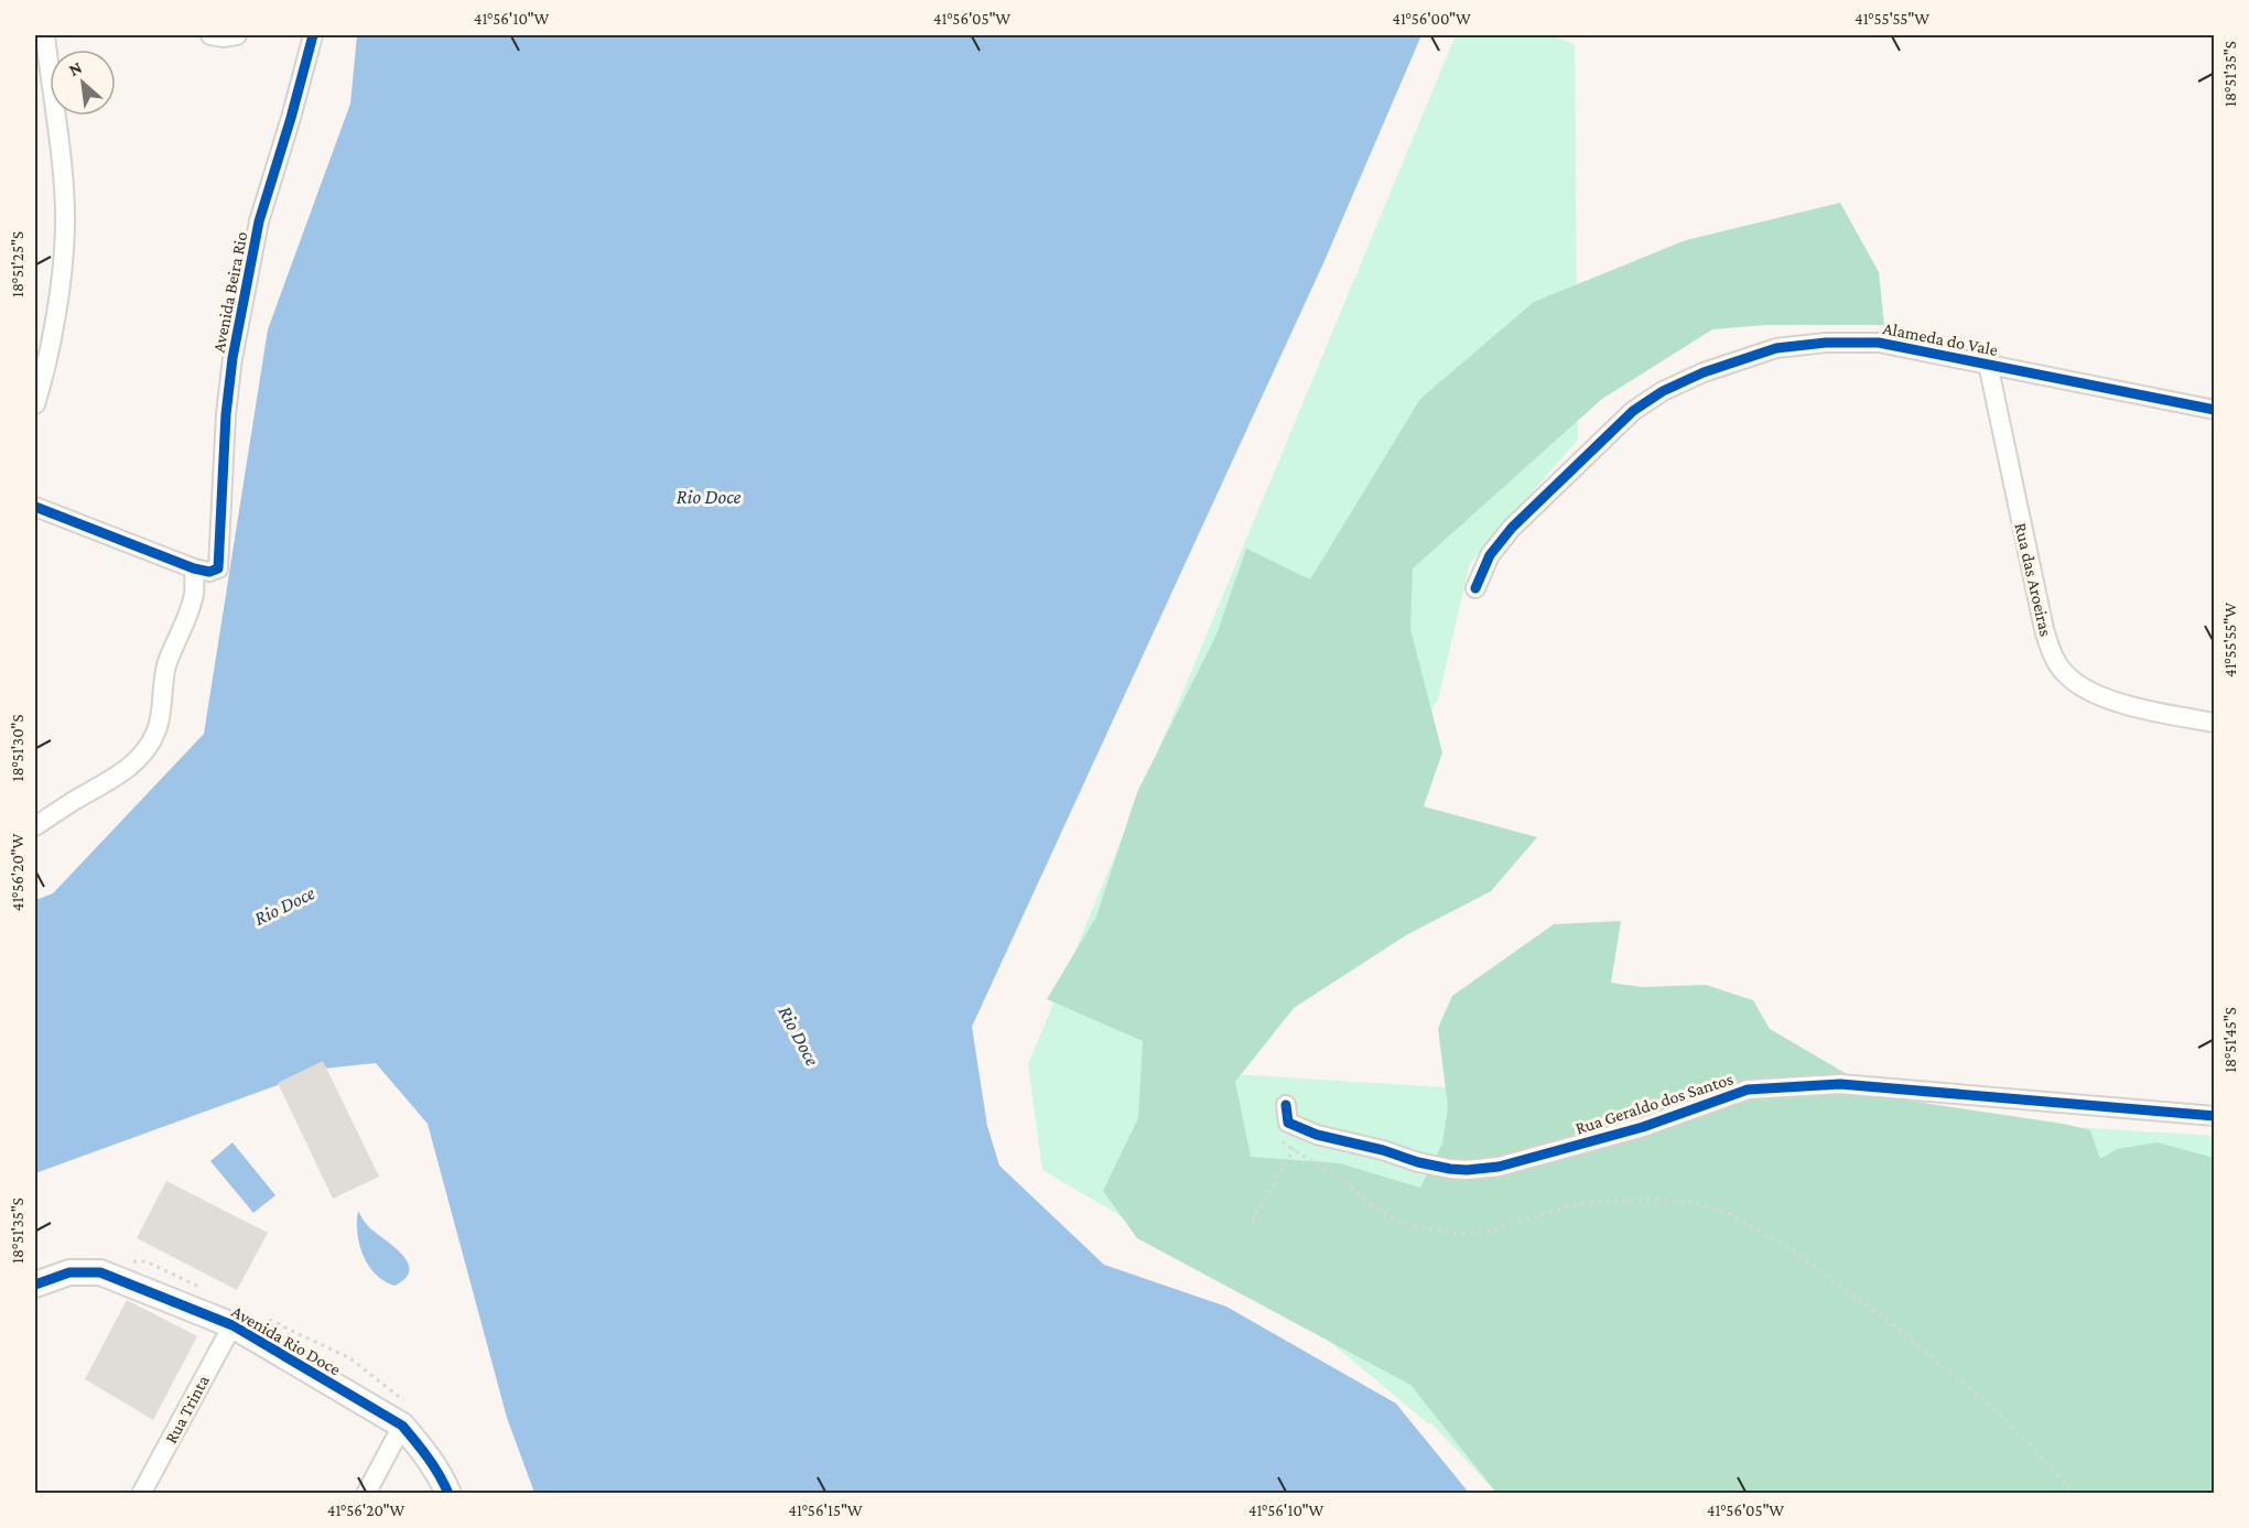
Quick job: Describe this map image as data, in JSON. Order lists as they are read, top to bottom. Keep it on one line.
{"streets":{"street":["Avenida Beira Rio","Alameda do Vale","Rua das Aroeiras","Rua Geraldo dos Santos","Avenida Rio Doce","Rua Trinta"]},"crossings":[["Alameda do Vale","Rua das Aroeiras"],["Avenida Rio Doce","Rua Trinta"]],"water":["Rio Doce"],"north":"top left","coordinates":["41°56'10\"W","41°56'05\"W","41°56'00\"W","41°55'55\"W","18°51'35\"S","18°51'25\"S","18°51'30\"S","41°56'20\"W","18°51'45\"S","41°56'15\"W"]}
